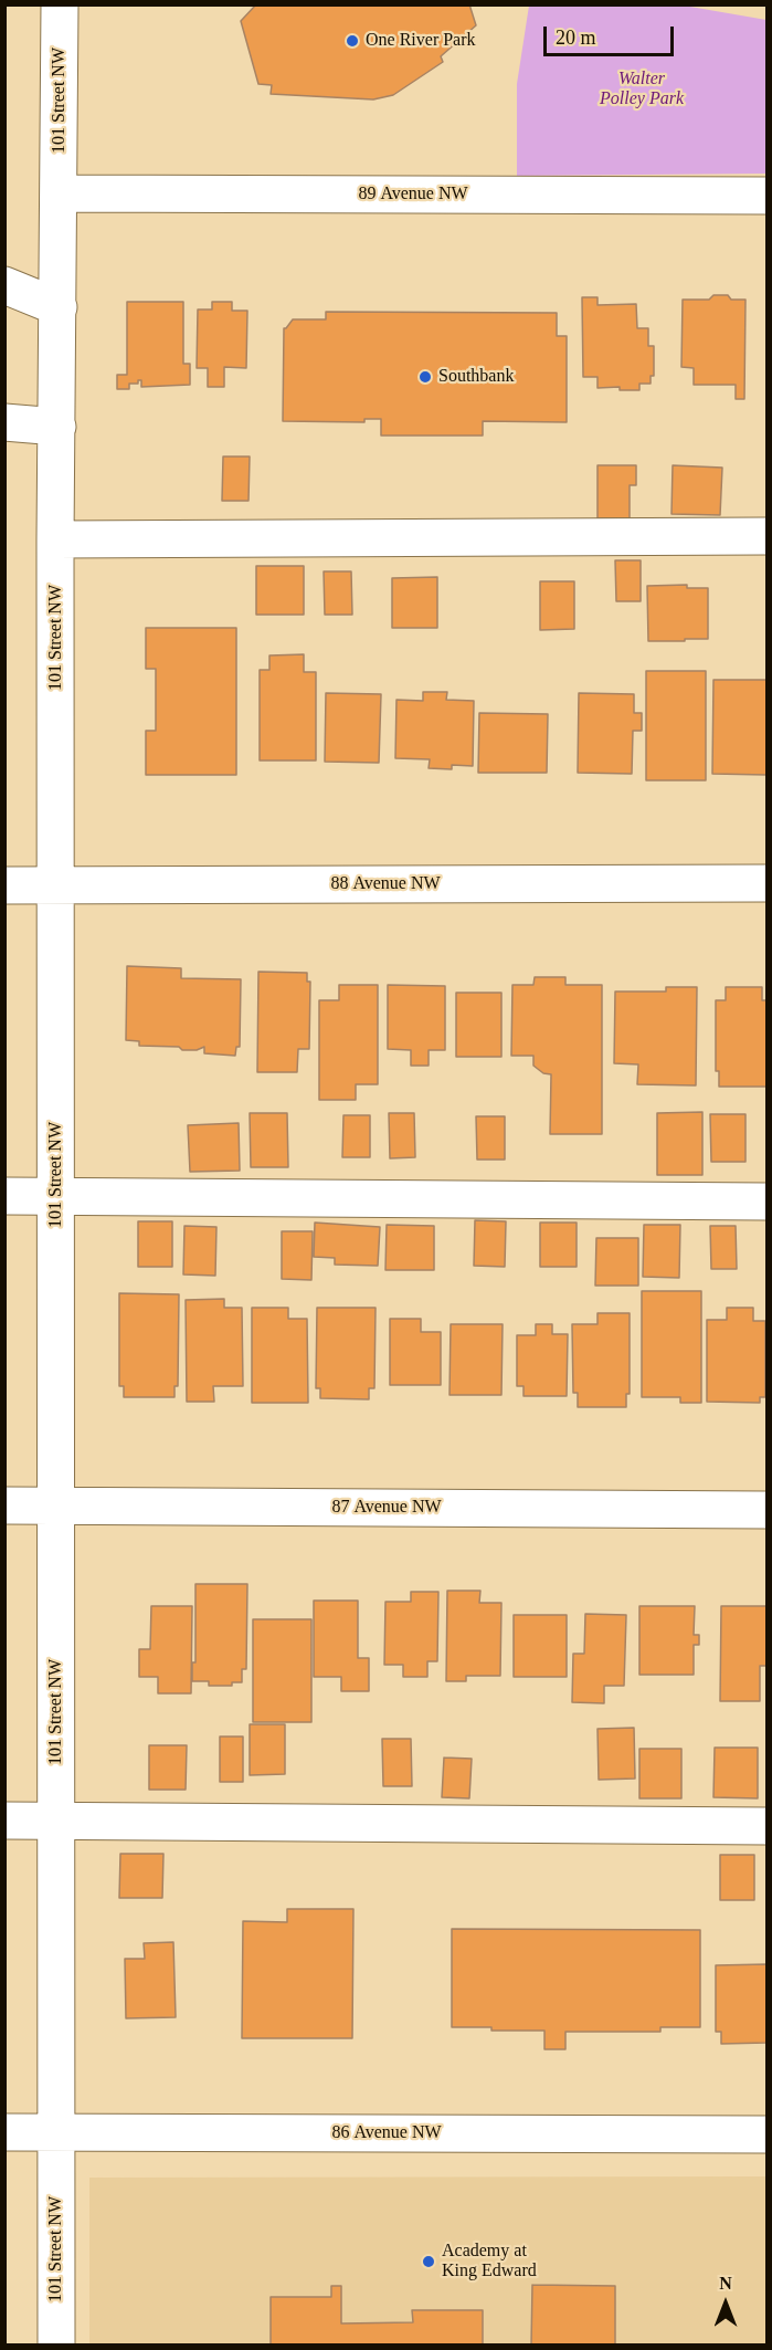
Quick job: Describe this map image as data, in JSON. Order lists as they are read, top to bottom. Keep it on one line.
{"streets":{"street":["101 Street NW","89 Avenue NW","88 Avenue NW","87 Avenue NW","86 Avenue NW"]},"crossings":[["101 Street NW","89 Avenue NW"],["101 Street NW","88 Avenue NW"],["101 Street NW","87 Avenue NW"],["101 Street NW","86 Avenue NW"]],"parks":["Walter Polley Park"],"places":["One River Park","Southbank","Academy at King Edward"],"scale_bar":"20 m","north":"top"}
